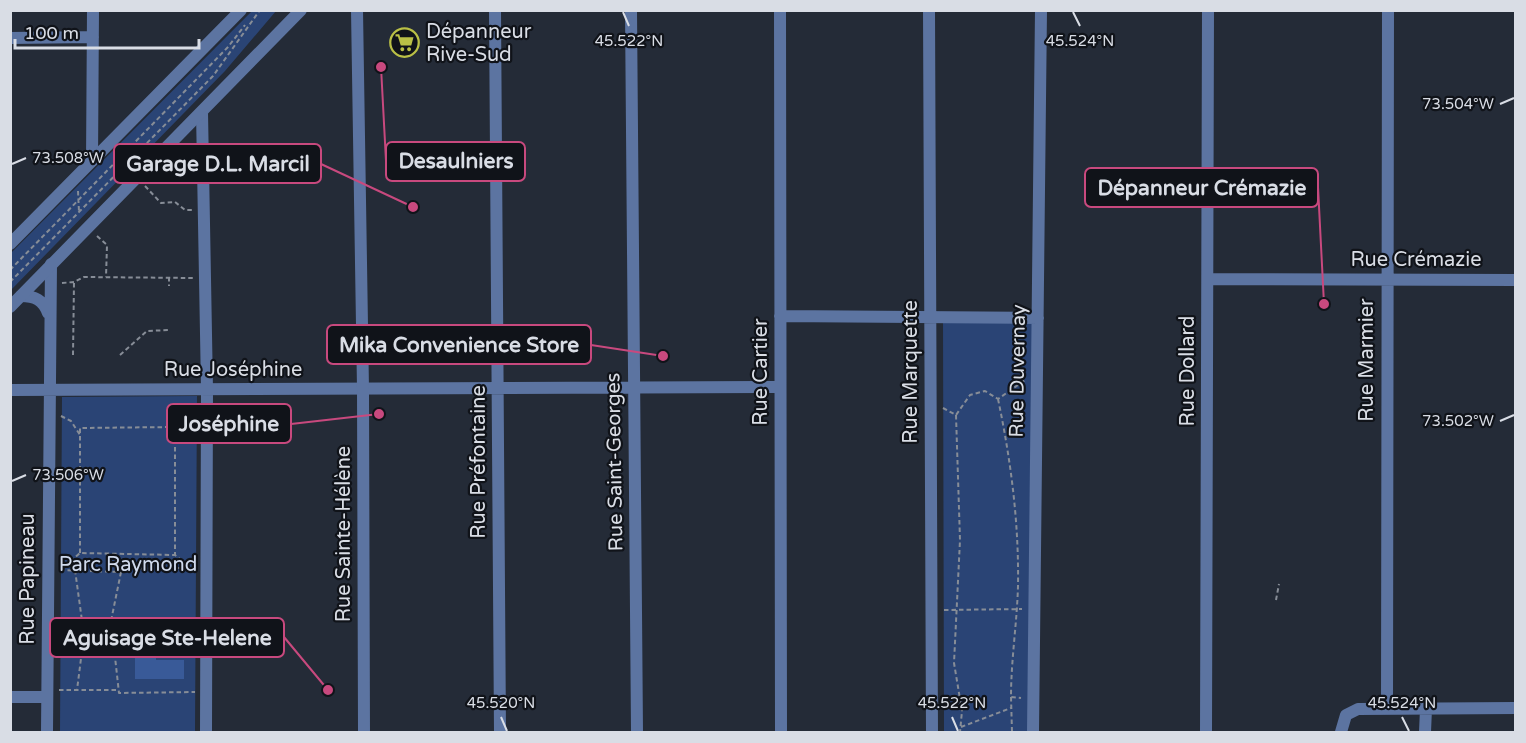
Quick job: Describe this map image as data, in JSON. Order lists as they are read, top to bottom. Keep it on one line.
{"streets":{"street":["Rue Crémazie","Rue Marmier","Rue Joséphine","Rue Duvernay","Rue Dollard","Rue Cartier","Rue Marquette","Rue Préfontaine","Rue Saint-Georges","Rue Sainte-Hélène","Rue Papineau"]},"crossings":[["Rue Crémazie","Rue Marmier"],["Rue Crémazie","Rue Dollard"],["Rue Joséphine","Rue Cartier"],["Rue Joséphine","Rue Préfontaine"],["Rue Joséphine","Rue Saint-Georges"],["Rue Joséphine","Rue Sainte-Hélène"],["Rue Joséphine","Rue Papineau"]],"parks":["Parc Raymond"],"places":{"supermarket":["Dépanneur Rive-Sud"],"other":["Desaulniers","Garage D.L. Marcil","Dépanneur Crémazie","Mika Convenience Store","Joséphine","Aguisage Ste-Helene"]},"scale_bar":"100 m","coordinates":["45.522°N","45.524°N","73.504°W","73.508°W","73.502°W","73.506°W","45.520°N"]}
